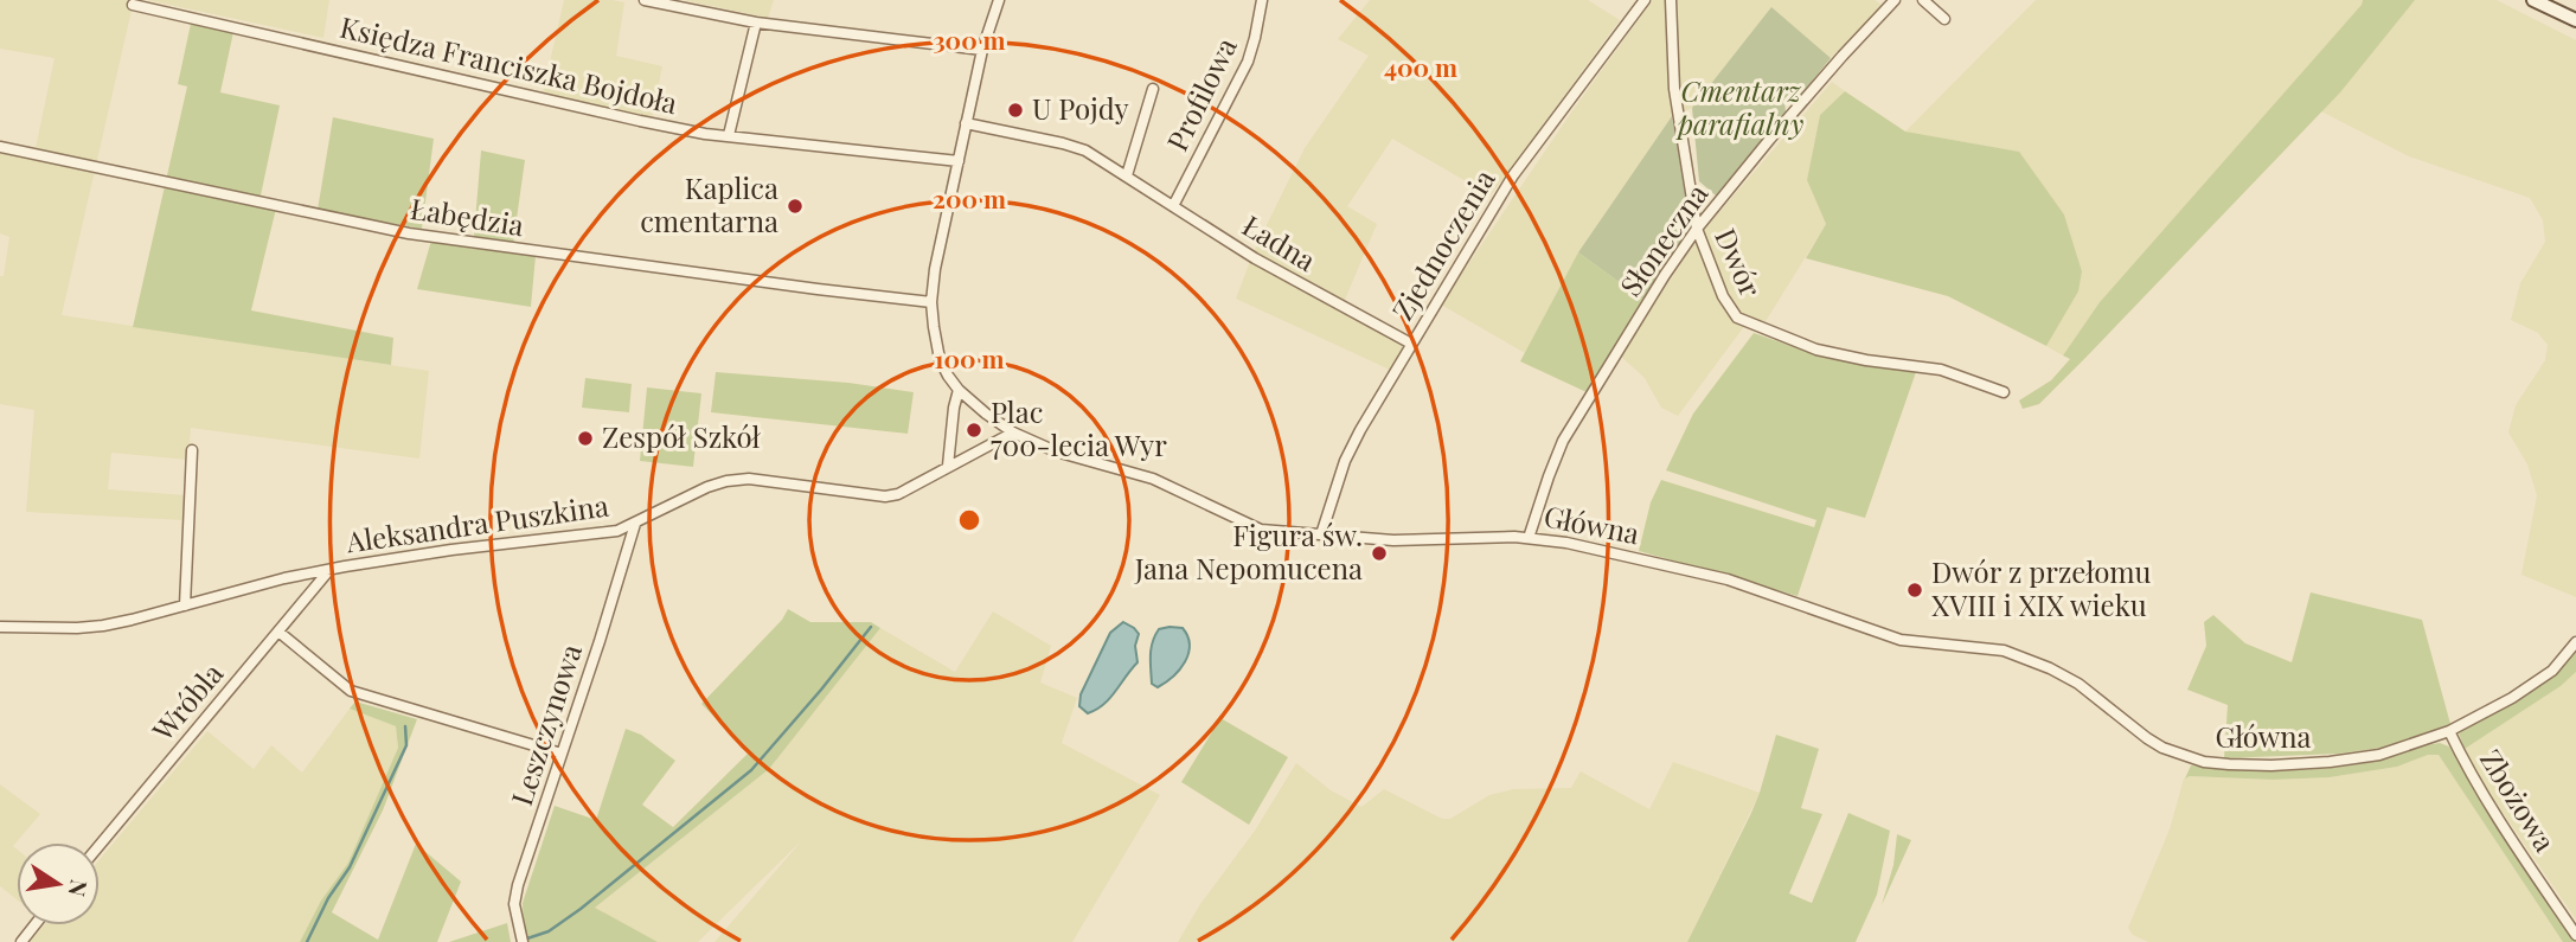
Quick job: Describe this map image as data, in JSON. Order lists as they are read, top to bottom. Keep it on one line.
{"streets":{"street":["Księdza Franciszka Bojdoła","Profilowa","Łabędzia","Słoneczna","Ładna","Zjednoczenia","Dwór","Aleksandra Puszkina","Główna","Wróbla","Leszczynowa","Zbożowa"]},"crossings":[["Księdza Franciszka Bojdoła","Główna"],["Profilowa","Ładna"],["Łabędzia","Główna"],["Słoneczna","Dwór"],["Słoneczna","Główna"],["Ładna","Zjednoczenia"],["Ładna","Główna"],["Zjednoczenia","Główna"],["Aleksandra Puszkina","Główna"],["Aleksandra Puszkina","Wróbla"],["Aleksandra Puszkina","Leszczynowa"],["Główna","Zbożowa"]],"parks":["Cmentarz parafialny"],"places":["U Pojdy","Kaplica cmentarna","Plac 700-lecia Wyr","Zespół Szkół","Figura św. Jana Nepomucena","Dwór z przełomu XVIII i XIX wieku"],"north":"right","rings":["300 m","400 m","200 m","100 m"]}
